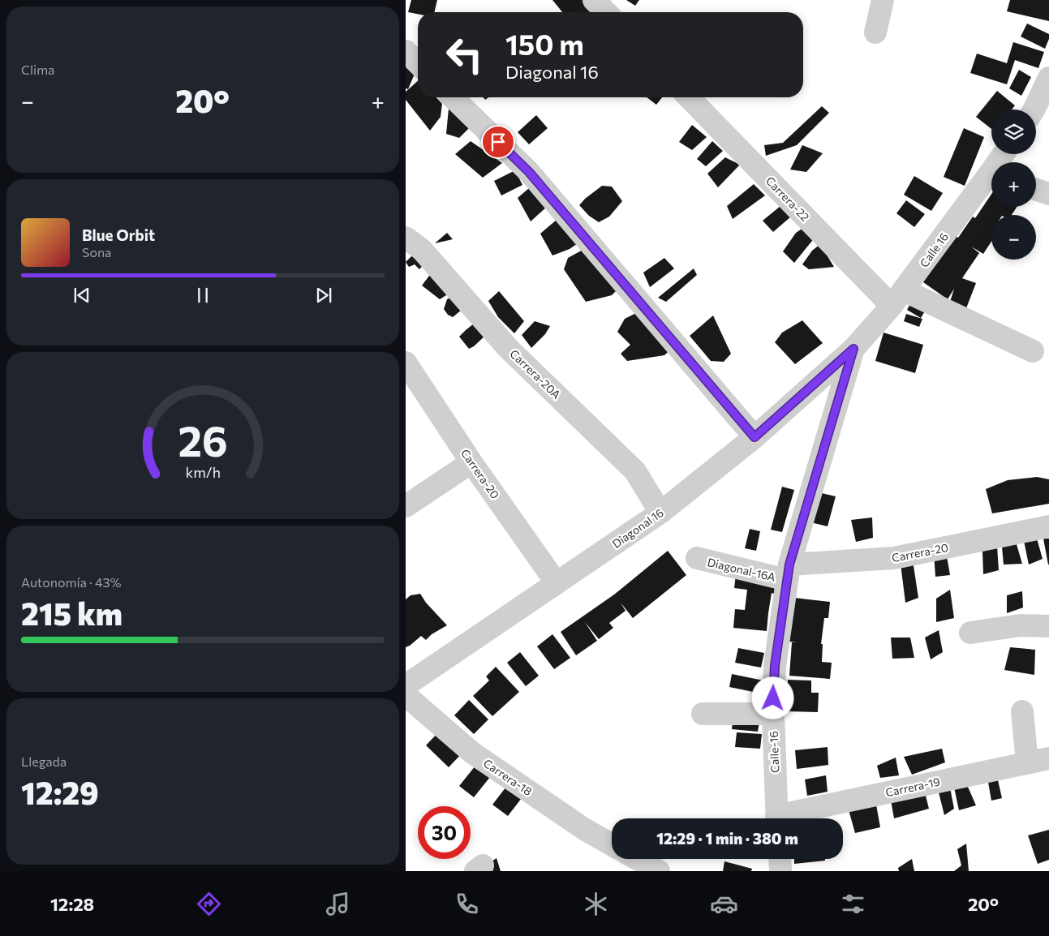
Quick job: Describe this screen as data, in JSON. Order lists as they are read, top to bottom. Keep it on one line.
{"streets":{"street":["Carrera-22","Calle 16","Carrera-20A","Carrera-20","Diagonal 16","Diagonal-16A","Calle-16","Carrera-18","Carrera-19"]},"crossings":[["Carrera-22","Calle 16"],["Calle 16","Diagonal 16"],["Calle 16","Calle-16"],["Carrera-20A","Diagonal 16"],["Carrera-20","Diagonal 16"],["Carrera-20","Diagonal-16A"],["Carrera-20","Calle-16"],["Diagonal 16","Calle-16"],["Diagonal-16A","Calle-16"]],"page":{"tile":["Clima",["Autonomía · 43%","215 km"],["Llegada","12:29"]],"turn":["150 m","Diagonal 16"],"heat":["−","20°","+"],"map_buttons":["+","−"],"song":["Blue Orbit","Sona"],"limit":"30","trip":"12:29 · 1 min · 380 m","tabs":["12:28","20°"],"gauge":["26","km/h"]}}
